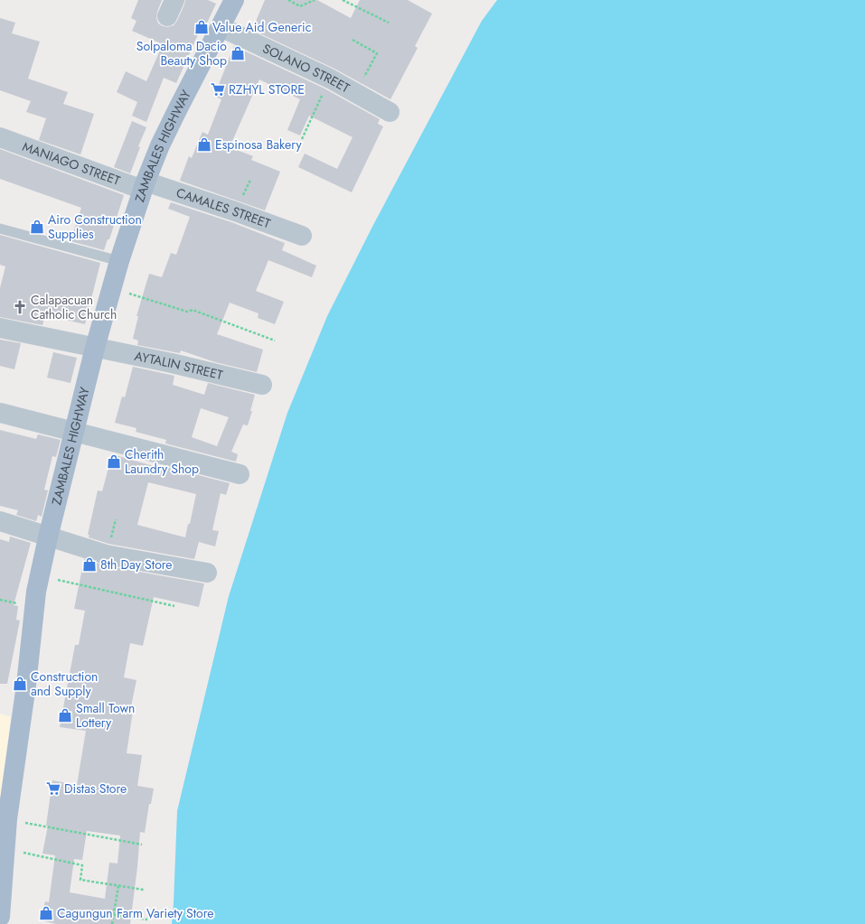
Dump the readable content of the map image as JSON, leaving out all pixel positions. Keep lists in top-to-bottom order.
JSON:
{
  "streets": {
    "main road": ["ZAMBALES HIGHWAY"],
    "street": [
      "SOLANO STREET",
      "MANIAGO STREET",
      "CAMALES STREET",
      "AYTALIN STREET"
    ]
  },
  "crossings": [
    ["SOLANO STREET", "ZAMBALES HIGHWAY"],
    ["ZAMBALES HIGHWAY", "MANIAGO STREET"],
    ["ZAMBALES HIGHWAY", "CAMALES STREET"],
    ["ZAMBALES HIGHWAY", "AYTALIN STREET"],
    ["MANIAGO STREET", "CAMALES STREET"]
  ],
  "places": {
    "shop": [
      "Value Aid Generic",
      "Solpaloma Dacio Beauty Shop",
      "Espinosa Bakery",
      "Airo Construction Supplies",
      "Cherith Laundry Shop",
      "8th Day Store",
      "Construction and Supply",
      "Small Town Lottery",
      "Cagungun Farm Variety Store"
    ],
    "supermarket": ["RZHYL STORE", "Distas Store"],
    "church": ["Calapacuan Catholic Church"]
  }
}
